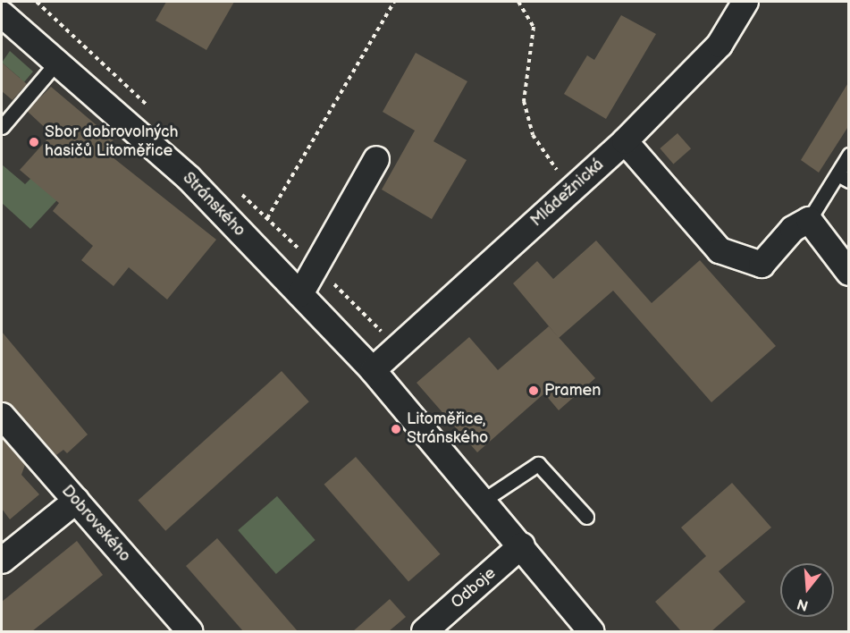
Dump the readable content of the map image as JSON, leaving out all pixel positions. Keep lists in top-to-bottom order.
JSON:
{
  "streets": {
    "street": [
      "Mládežnická",
      "Stránského",
      "Dobrovského",
      "Odboje"
    ]
  },
  "crossings": [
    ["Mládežnická", "Stránského"],
    ["Stránského", "Odboje"]
  ],
  "places": ["Sbor dobrovolných hasičů Litoměřice", "Pramen", "Litoměřice, Stránského"],
  "north": "bottom"
}
